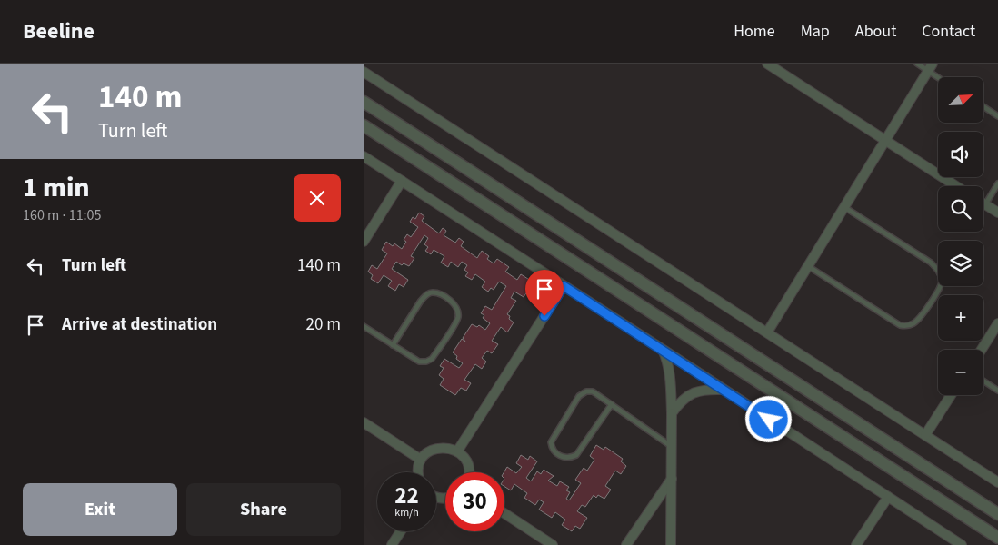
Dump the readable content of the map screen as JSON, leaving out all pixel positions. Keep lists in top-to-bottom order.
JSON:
{
  "north": "top right",
  "page": {
    "header": "Beeline",
    "nav": [
      "Home",
      "Map",
      "About",
      "Contact"
    ],
    "turn": ["140 m", "Turn left"],
    "map_buttons": ["+", "−"],
    "heading": ["1 min", "160 m · 11:05"],
    "list": [
      {
        "name": "Turn left",
        "value": "140 m"
      },
      {
        "name": "Arrive at destination",
        "value": "20 m"
      }
    ],
    "speed": "22 km/h",
    "limit": "30",
    "buttons": ["Exit", "Share"]
  }
}
